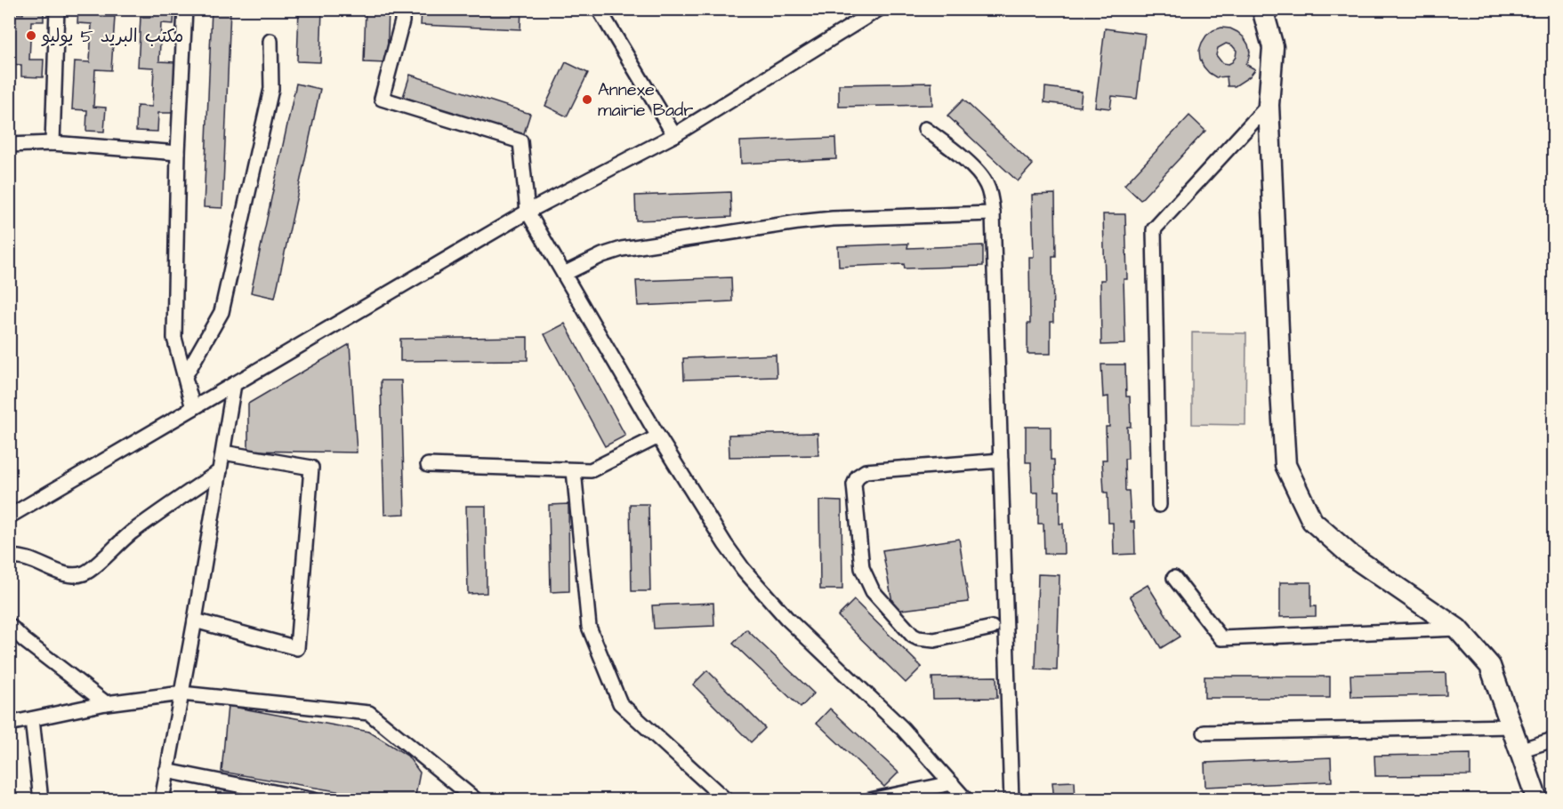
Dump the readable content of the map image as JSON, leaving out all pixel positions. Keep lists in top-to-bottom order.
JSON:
{
  "places": ["مكتب البريد 5 يوليو", "Annexe mairie Badr"]
}
